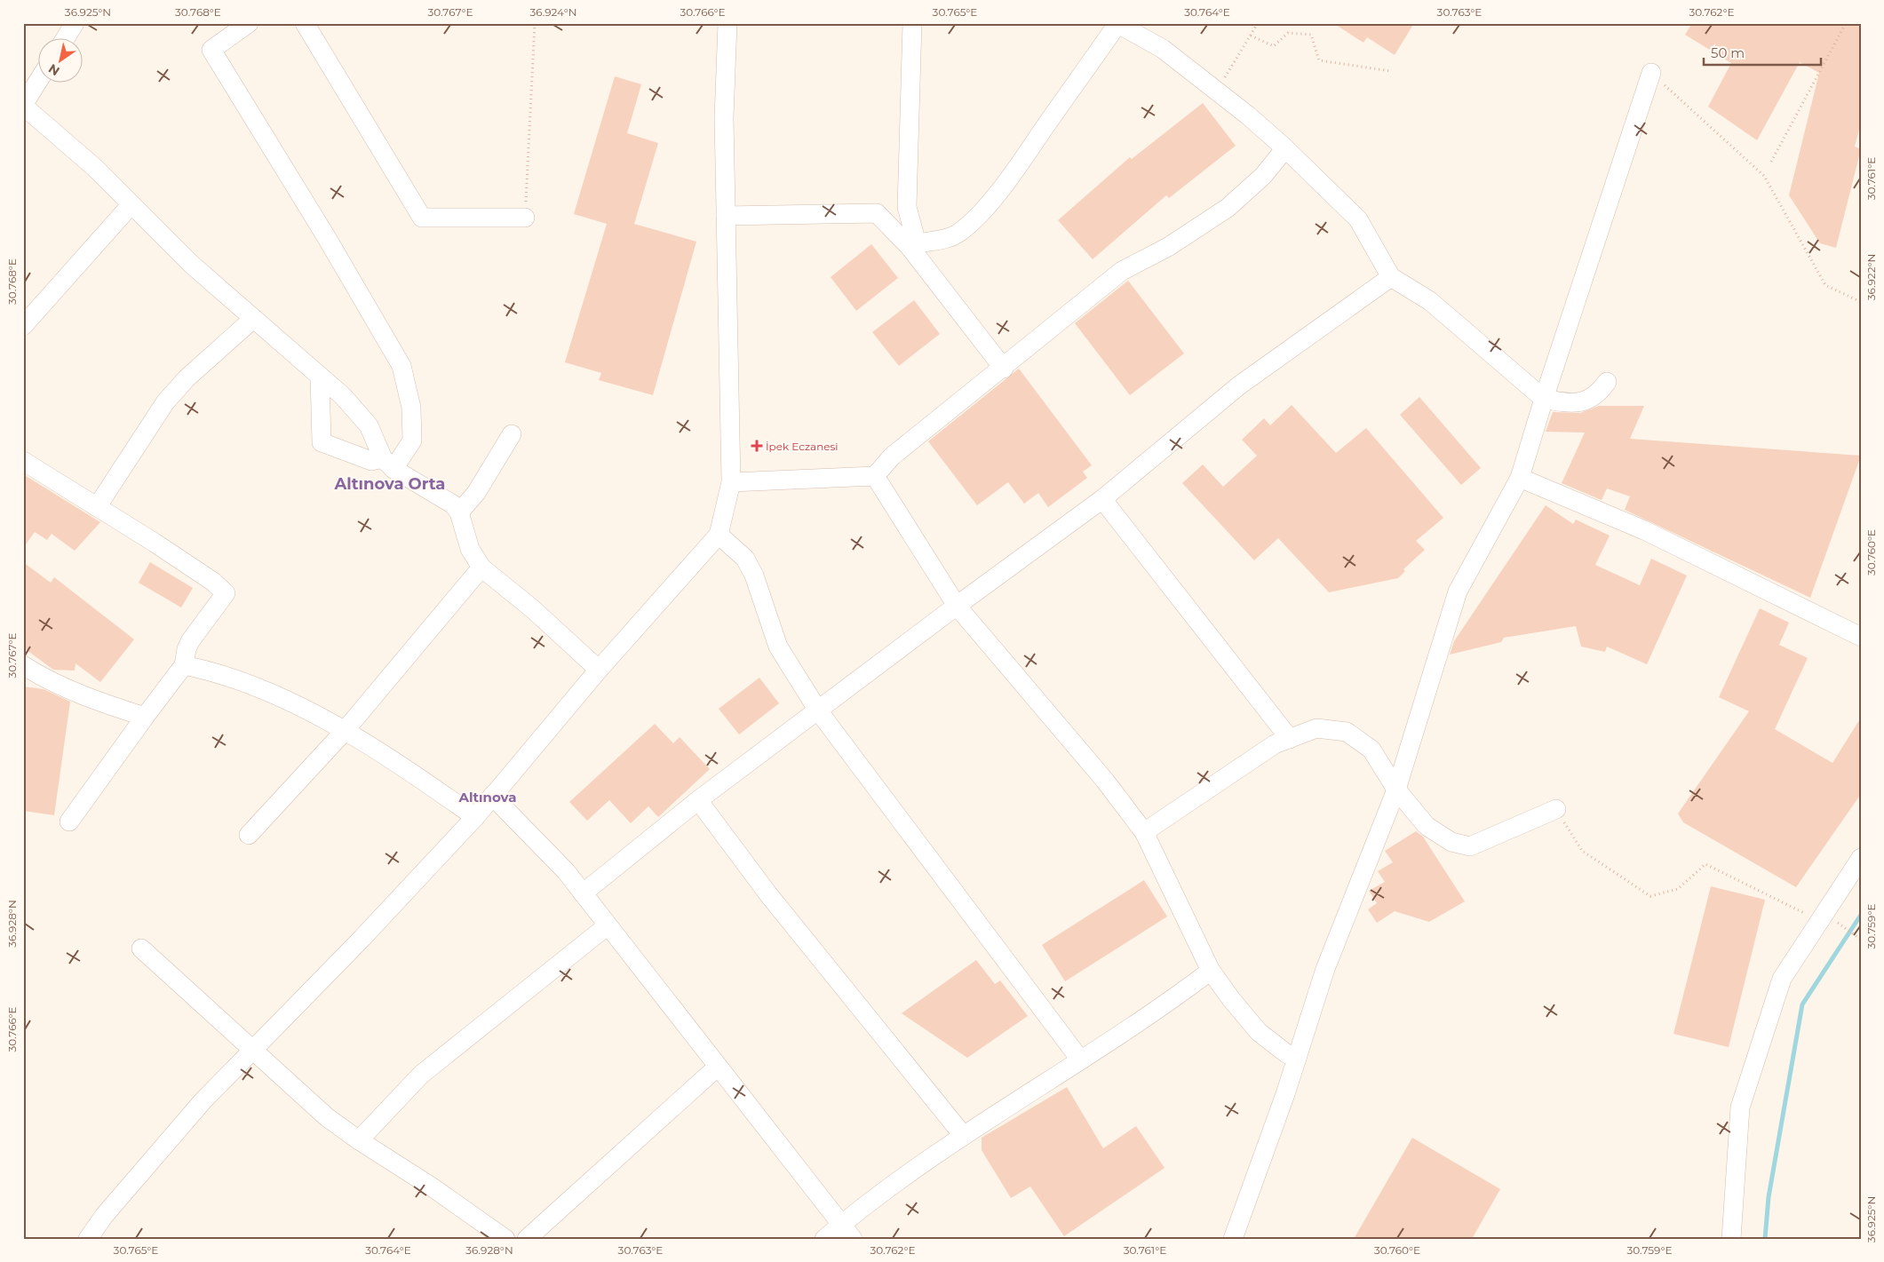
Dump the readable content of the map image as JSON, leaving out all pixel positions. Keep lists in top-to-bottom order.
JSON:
{
  "districts": ["Altınova Orta", "Altınova"],
  "places": {
    "health": ["İpek Eczanesi"]
  },
  "scale_bar": "50 m",
  "north": "bottom left",
  "coordinates": [
    "36.925°N",
    "30.768°E",
    "30.767°E",
    "36.924°N",
    "30.766°E",
    "30.765°E",
    "30.764°E",
    "30.763°E",
    "30.762°E",
    "30.761°E",
    "36.922°N",
    "30.760°E",
    "36.928°N",
    "30.759°E"
  ]
}
